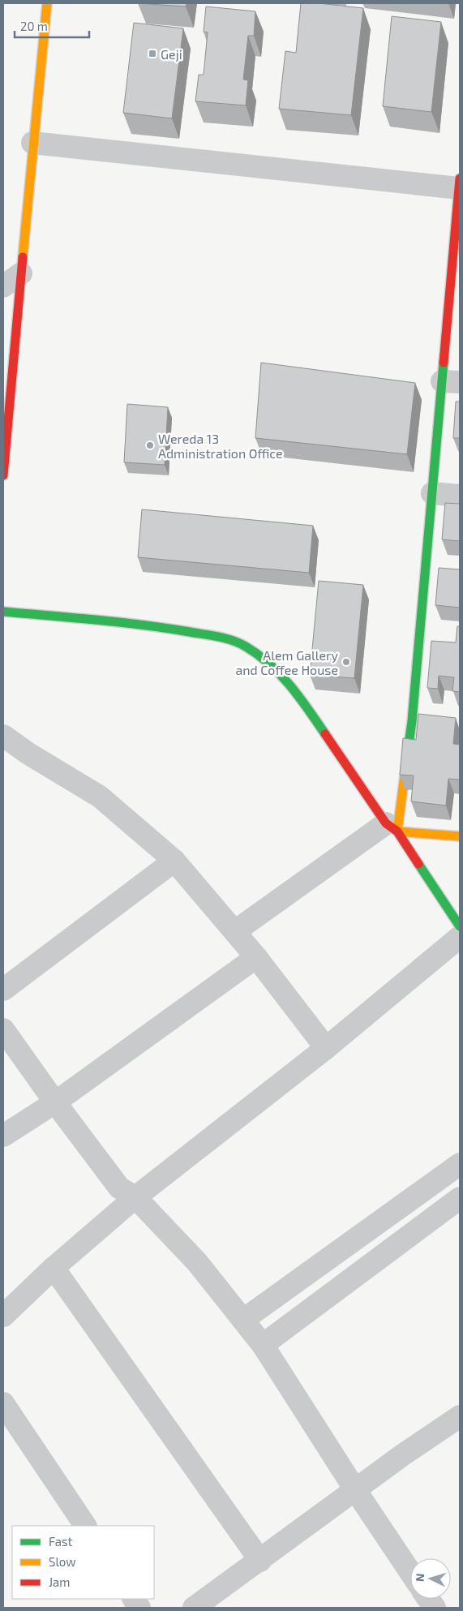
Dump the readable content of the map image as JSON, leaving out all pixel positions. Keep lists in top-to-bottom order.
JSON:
{
  "places": {
    "transit": ["Geji"],
    "other": ["Wereda 13 Administration Office", "Alem Gallery and Coffee House"]
  },
  "legend": ["Fast", "Slow", "Jam"],
  "scale_bar": "20 m",
  "north": "left"
}
